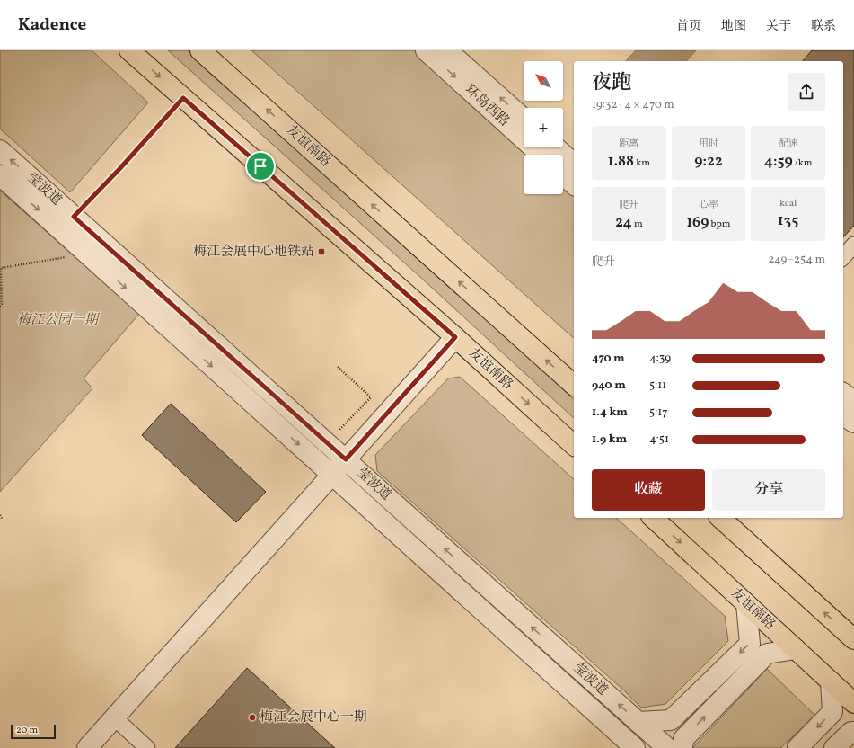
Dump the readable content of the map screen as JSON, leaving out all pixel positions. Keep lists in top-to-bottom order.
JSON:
{
  "streets": {
    "main road": ["友谊南路"],
    "street": ["环岛西路", "莹波道"]
  },
  "parks": ["梅江公园一期"],
  "places": {
    "transit": ["梅江会展中心地铁站"],
    "other": ["梅江会展中心一期"]
  },
  "scale_bar": "20 m",
  "north": "top left",
  "page": {
    "header": "Kadence",
    "nav": [
      "首页",
      "地图",
      "关于",
      "联系"
    ],
    "map_buttons": ["+", "−"],
    "heading": ["夜跑", "19:32 · 4 × 470 m"],
    "stats": [
      ["距离", "1.88 km"],
      ["用时", "9:22"],
      ["配速", "4:59 /km"],
      ["爬升", "24 m"],
      ["心率", "169 bpm"],
      ["kcal", "135"]
    ],
    "chart": ["爬升", "249–254 m"],
    "list": [
      {
        "name": "470 m",
        "note": "4:39"
      },
      {
        "name": "940 m",
        "note": "5:11"
      },
      {
        "name": "1.4 km",
        "note": "5:17"
      },
      {
        "name": "1.9 km",
        "note": "4:51"
      }
    ],
    "buttons": ["收藏", "分享"],
    "scale": "20 m"
  }
}
